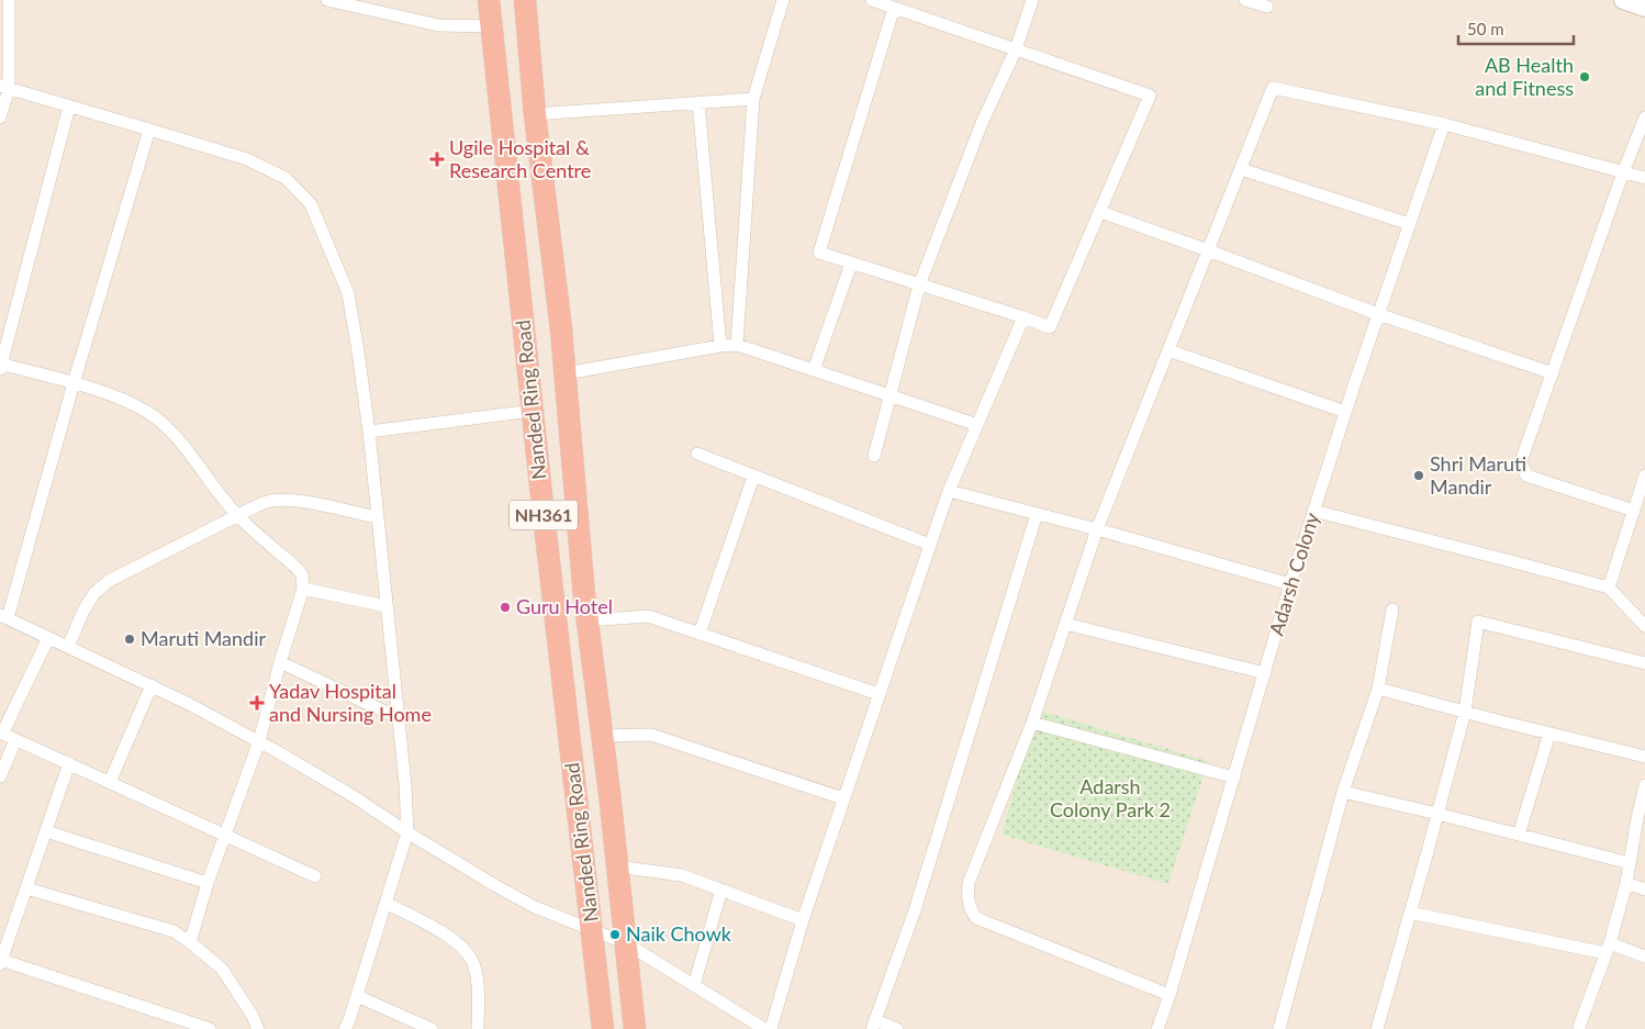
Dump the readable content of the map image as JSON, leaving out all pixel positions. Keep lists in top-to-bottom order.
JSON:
{
  "streets": {
    "highway": ["Nanded Ring Road", "NH361"],
    "street": ["Adarsh Colony"]
  },
  "parks": ["Adarsh Colony Park 2"],
  "places": {
    "other": [
      "AB Health and Fitness",
      "Shri Maruti Mandir",
      "Guru Hotel",
      "Maruti Mandir",
      "Naik Chowk"
    ],
    "health": ["Ugile Hospital & Research Centre", "Yadav Hospital and Nursing Home"]
  },
  "scale_bar": "50 m"
}
